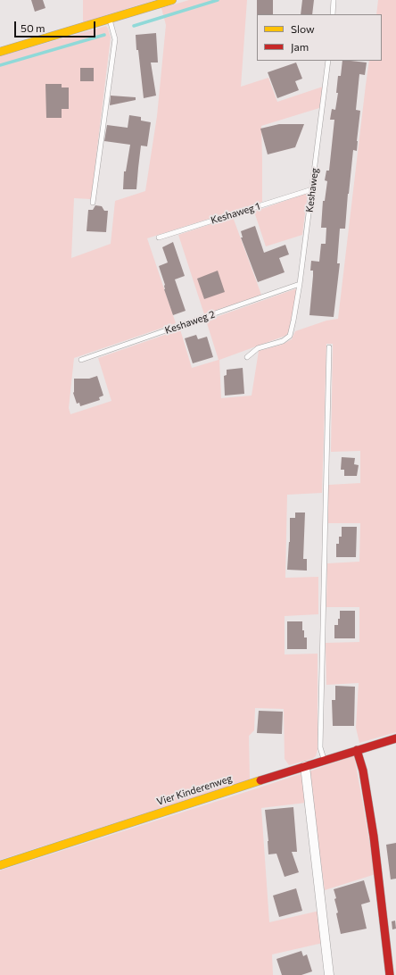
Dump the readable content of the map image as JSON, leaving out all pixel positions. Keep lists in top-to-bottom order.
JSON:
{
  "streets": {
    "street": ["Vier Kinderenweg"],
    "lane": ["Keshaweg", "Keshaweg 1", "Keshaweg 2"]
  },
  "crossings": [
    ["Keshaweg", "Keshaweg 1"],
    ["Keshaweg", "Keshaweg 2"]
  ],
  "legend": ["Slow", "Jam"],
  "scale_bar": "50 m"
}
